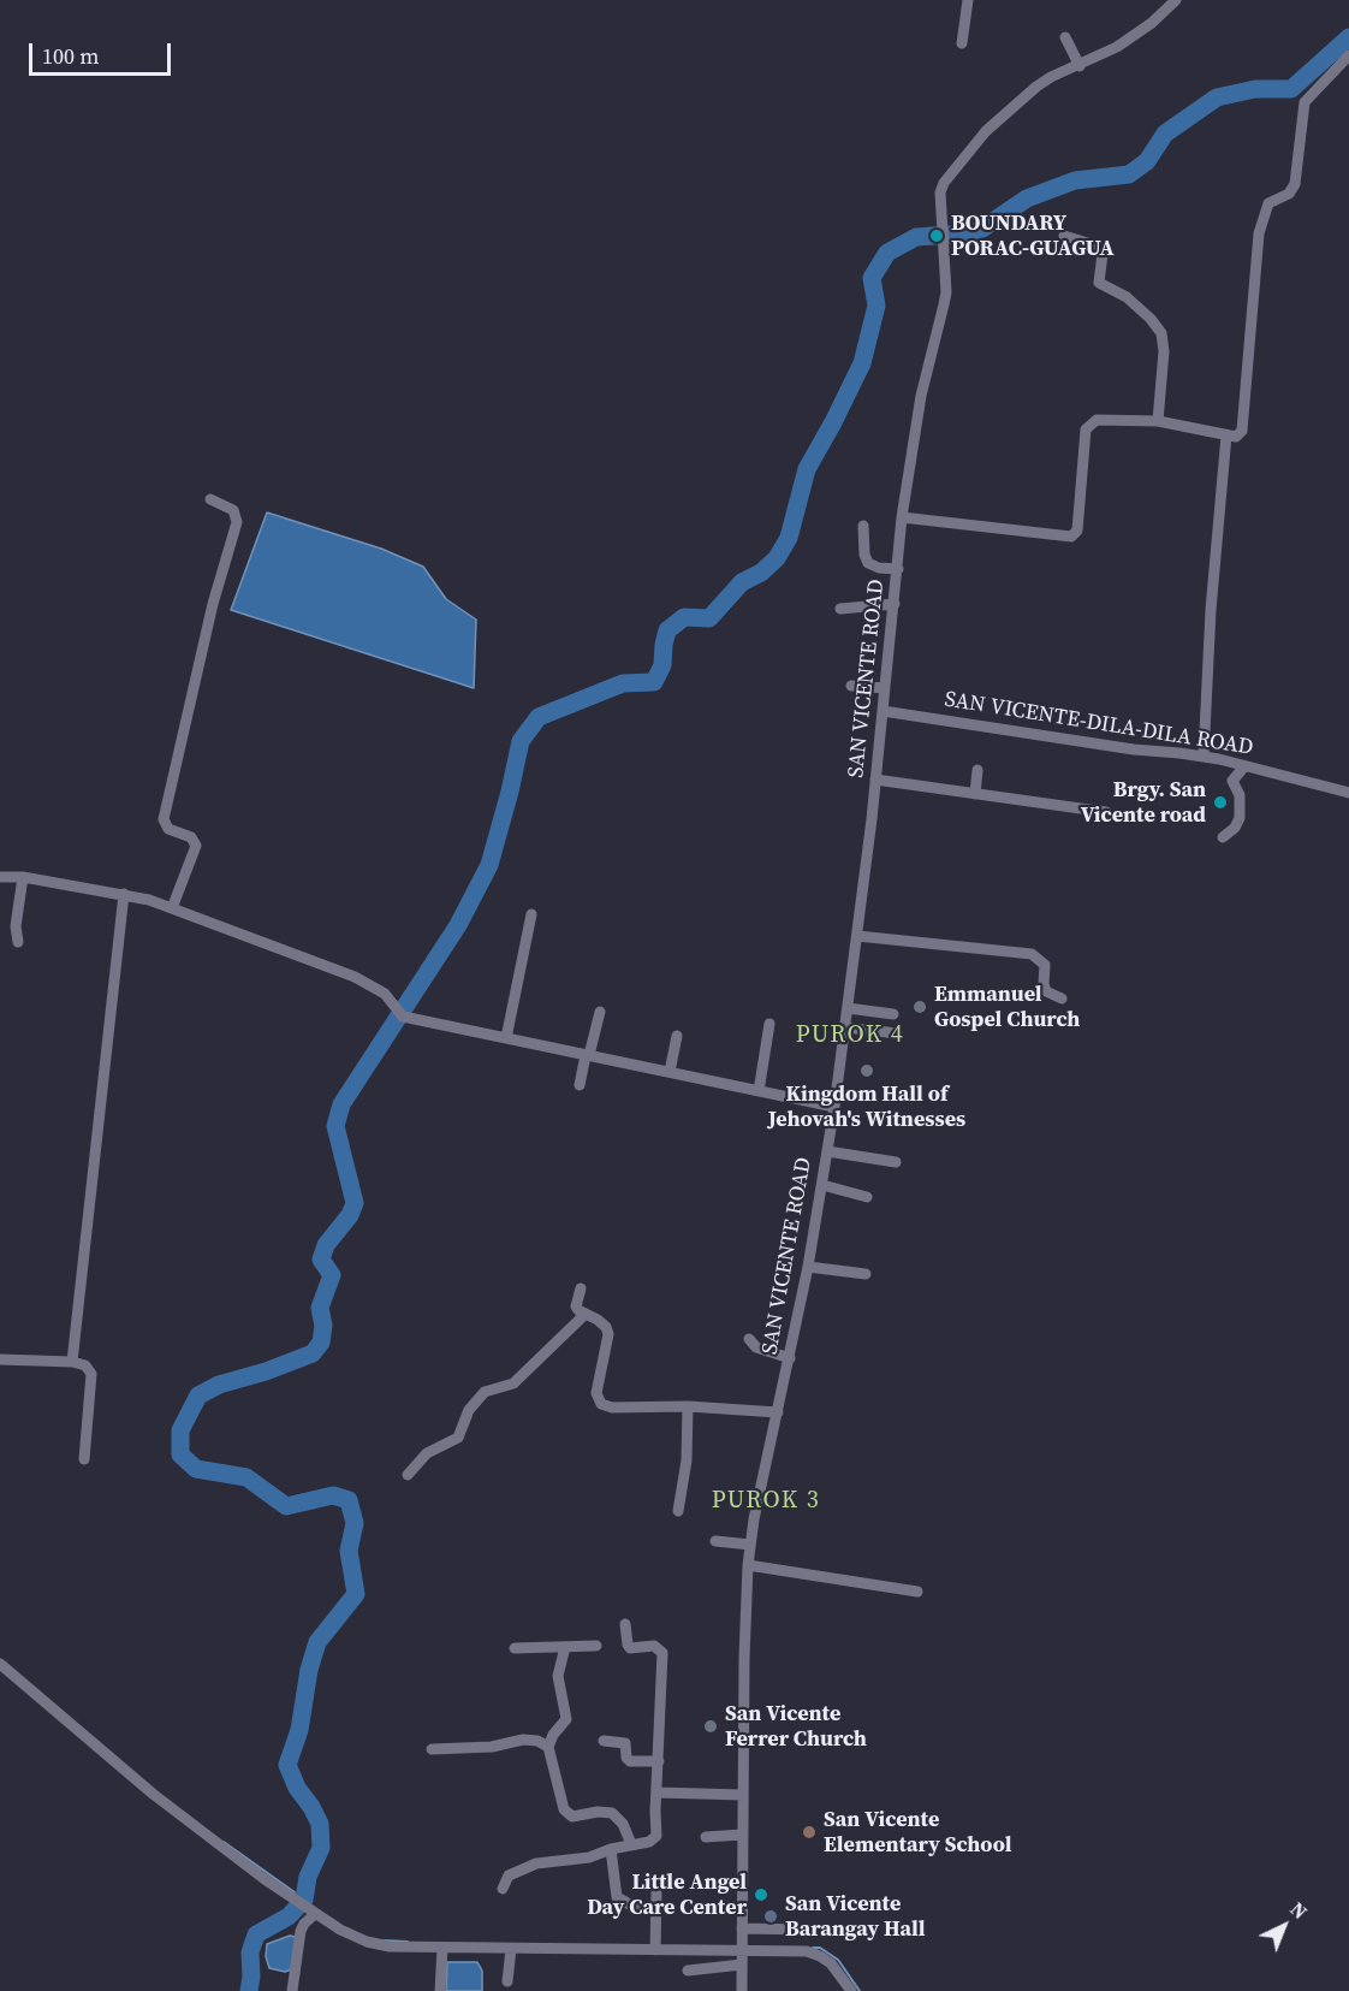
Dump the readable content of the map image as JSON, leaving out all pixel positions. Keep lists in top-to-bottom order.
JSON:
{
  "streets": {
    "street": ["SAN VICENTE ROAD", "SAN VICENTE-DILA-DILA ROAD"]
  },
  "crossings": [
    ["SAN VICENTE ROAD", "SAN VICENTE-DILA-DILA ROAD"]
  ],
  "districts": ["PUROK 4", "PUROK 3"],
  "places": [
    "BOUNDARY PORAC-GUAGUA",
    "Brgy. San Vicente road",
    "Emmanuel Gospel Church",
    "Kingdom Hall of Jehovah's Witnesses",
    "San Vicente Ferrer Church",
    "San Vicente Elementary School",
    "Little Angel Day Care Center",
    "San Vicente Barangay Hall"
  ],
  "scale_bar": "100 m",
  "north": "top right"
}
